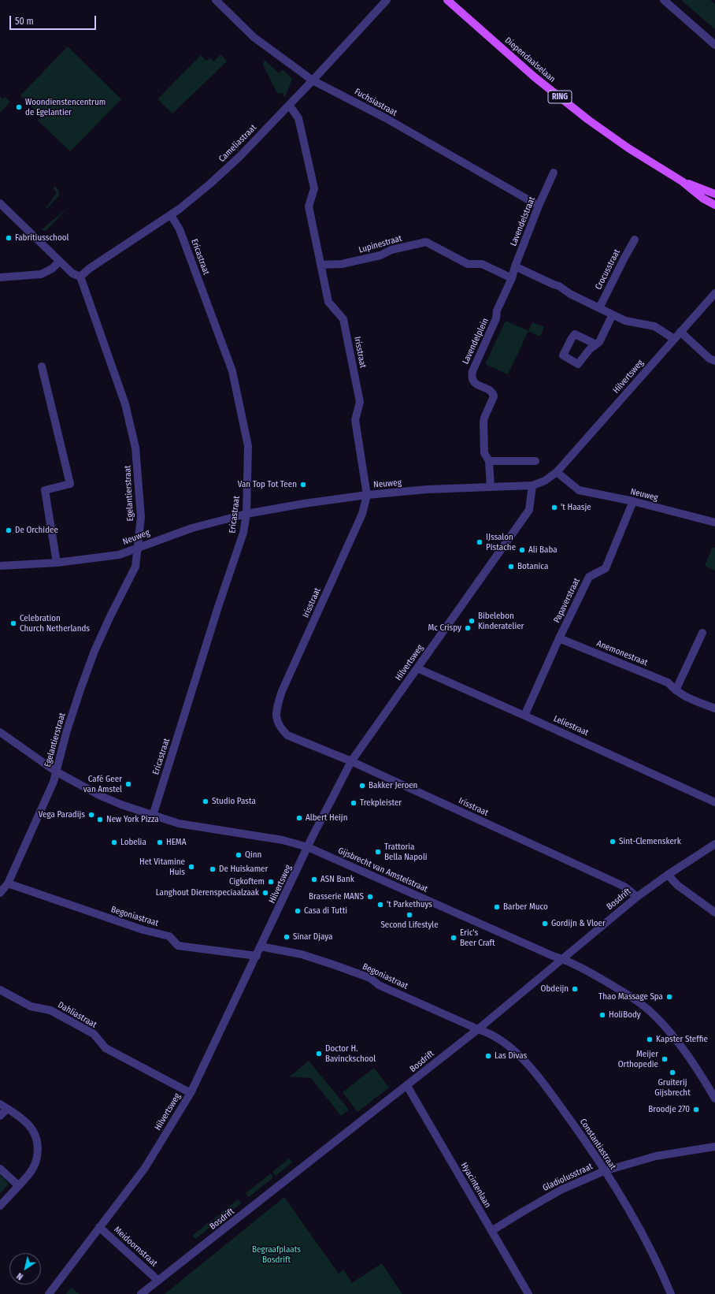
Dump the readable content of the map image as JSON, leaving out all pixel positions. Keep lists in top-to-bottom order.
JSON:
{
  "streets": {
    "main road": ["Diependaalselaan", "RING"],
    "street": [
      "Fuchsiastraat",
      "Cameliastraat",
      "Lavendelstraat",
      "Lupinestraat",
      "Ericastraat",
      "Crocusstraat",
      "Lavendelplein",
      "Irisstraat",
      "Hilvertsweg",
      "Neuweg",
      "Egelantierstraat",
      "Papaverstraat",
      "Anemonestraat",
      "Leliestraat",
      "Gijsbrecht van Amstelstraat",
      "Bosdrift",
      "Begoniastraat",
      "Dahliastraat",
      "Constantiastraat",
      "Gladiolusstraat",
      "Hyacintenlaan",
      "Meidoornstraat"
    ]
  },
  "crossings": [
    ["Fuchsiastraat", "Cameliastraat"],
    ["Fuchsiastraat", "Lavendelstraat"],
    ["Cameliastraat", "Ericastraat"],
    ["Cameliastraat", "Irisstraat"],
    ["Cameliastraat", "Egelantierstraat"],
    ["Lavendelstraat", "Lupinestraat"],
    ["Lavendelstraat", "Lavendelplein"],
    ["Lupinestraat", "Lavendelplein"],
    ["Lupinestraat", "Irisstraat"],
    ["Ericastraat", "Neuweg"],
    ["Ericastraat", "Gijsbrecht van Amstelstraat"],
    ["Irisstraat", "Hilvertsweg"],
    ["Irisstraat", "Neuweg"],
    ["Irisstraat", "Bosdrift"],
    ["Hilvertsweg", "Neuweg"],
    ["Hilvertsweg", "Leliestraat"],
    ["Hilvertsweg", "Gijsbrecht van Amstelstraat"],
    ["Hilvertsweg", "Begoniastraat"],
    ["Hilvertsweg", "Dahliastraat"],
    ["Hilvertsweg", "Meidoornstraat"],
    ["Neuweg", "Egelantierstraat"],
    ["Neuweg", "Papaverstraat"],
    ["Egelantierstraat", "Gijsbrecht van Amstelstraat"],
    ["Egelantierstraat", "Begoniastraat"],
    ["Papaverstraat", "Anemonestraat"],
    ["Papaverstraat", "Leliestraat"],
    ["Gijsbrecht van Amstelstraat", "Bosdrift"],
    ["Bosdrift", "Begoniastraat"],
    ["Bosdrift", "Constantiastraat"],
    ["Bosdrift", "Hyacintenlaan"],
    ["Bosdrift", "Meidoornstraat"],
    ["Begoniastraat", "Constantiastraat"],
    ["Constantiastraat", "Gladiolusstraat"],
    ["Gladiolusstraat", "Hyacintenlaan"]
  ],
  "parks": ["Begraafplaats Bosdrift"],
  "places": [
    "Woondienstencentrum de Egelantier",
    "Fabritiusschool",
    "Van Top Tot Teen",
    "'t Haasje",
    "De Orchidee",
    "IJssalon Pistache",
    "Ali Baba",
    "Botanica",
    "Bibelebon Kinderatelier",
    "Celebration Church Netherlands",
    "Mc Crispy",
    "Café Geer van Amstel",
    "Bakker Jeroen",
    "Studio Pasta",
    "Trekpleister",
    "Vega Paradijs",
    "Albert Heijn",
    "New York Pizza",
    "Sint-Clemenskerk",
    "Lobelia",
    "HEMA",
    "Trattoria Bella Napoli",
    "Qinn",
    "Het Vitamine Huis",
    "De Huiskamer",
    "ASN Bank",
    "Cigkoftem",
    "Langhout Dierenspeciaalzaak",
    "Brasserie MANS",
    "'t Parkethuys",
    "Barber Muco",
    "Casa di Tutti",
    "Second Lifestyle",
    "Gordijn & Vloer",
    "Sinar Djaya",
    "Eric's Beer Craft",
    "Obdeijn",
    "Thao Massage Spa",
    "HoliBody",
    "Kapster Steffie",
    "Doctor H. Bavinckschool",
    "Las Divas",
    "Meijer Orthopedie",
    "Gruiterij Gijsbrecht",
    "Broodje 270"
  ],
  "scale_bar": "50 m",
  "north": "bottom left"
}
